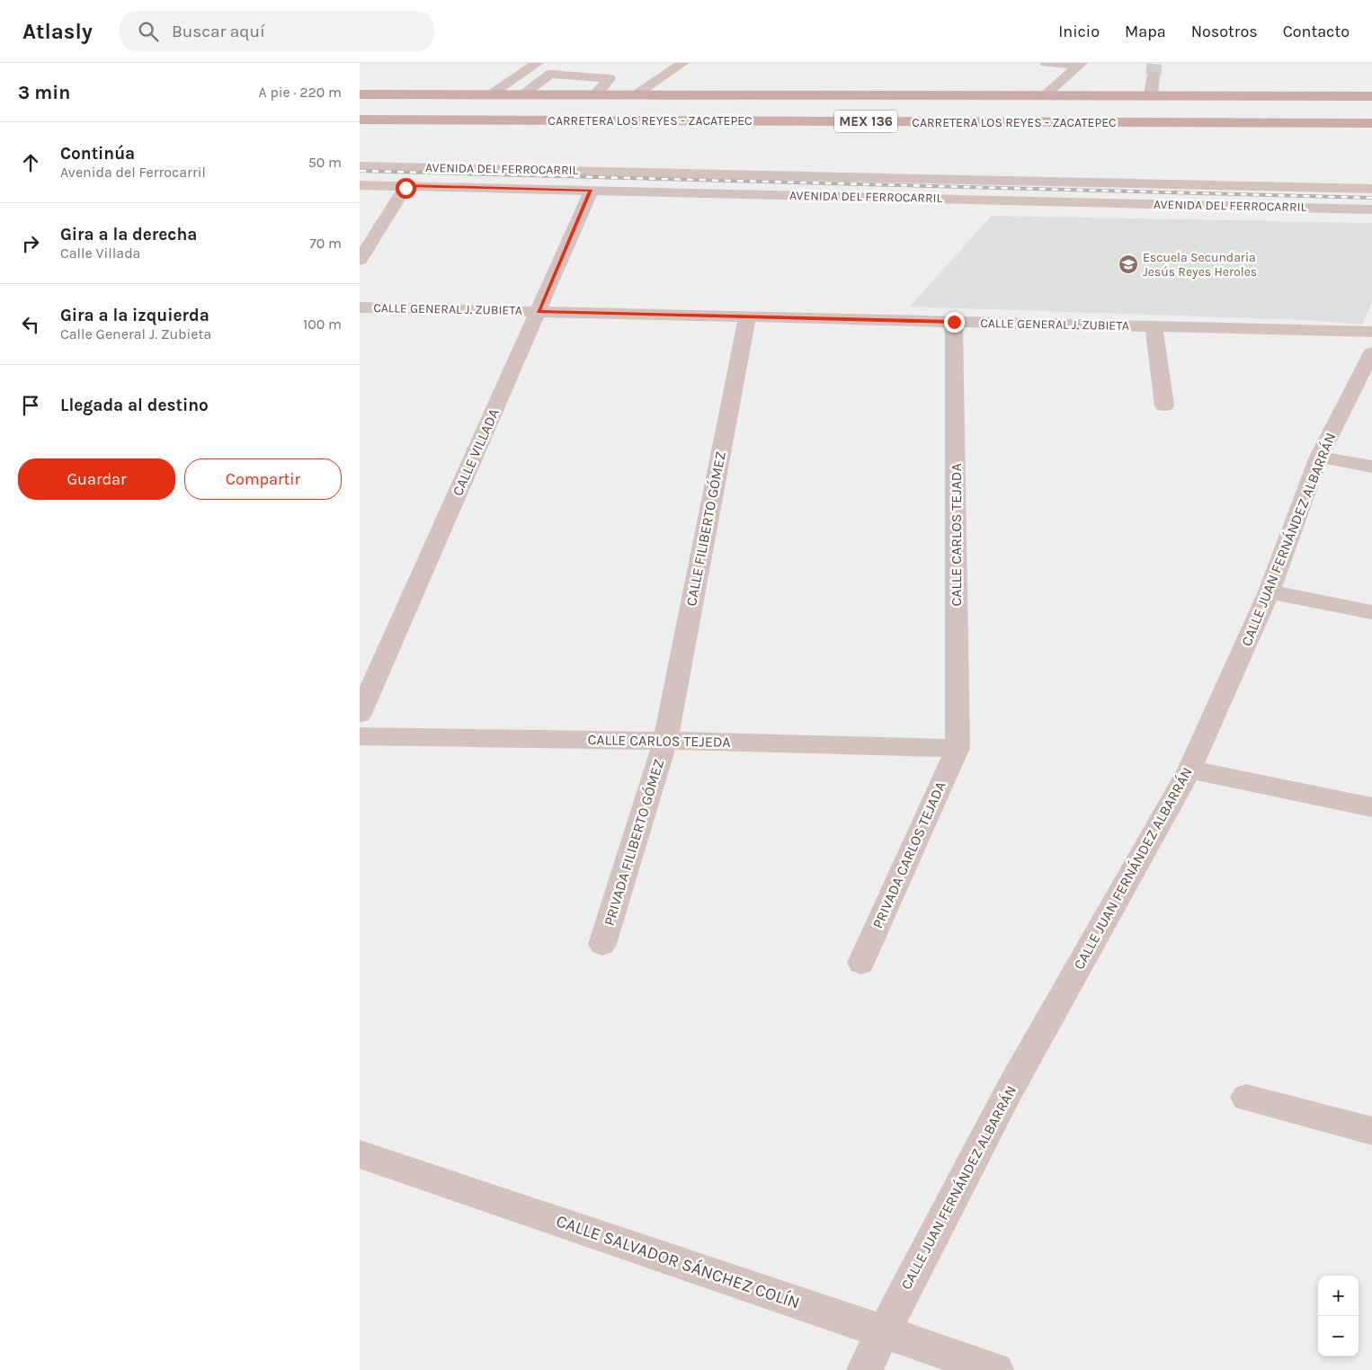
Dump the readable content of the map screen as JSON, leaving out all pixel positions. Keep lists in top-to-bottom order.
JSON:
{
  "streets": {
    "main road": ["CARRETERA LOS REYES - ZACATEPEC", "MEX 136"],
    "street": [
      "AVENIDA DEL FERROCARRIL",
      "CALLE GENERAL J. ZUBIETA",
      "CALLE VILLADA",
      "CALLE FILIBERTO GÓMEZ",
      "CALLE CARLOS TEJADA",
      "CALLE JUAN FERNÁNDEZ ALBARRÁN",
      "CALLE CARLOS TEJEDA",
      "PRIVADA FILIBERTO GÓMEZ",
      "PRIVADA CARLOS TEJADA",
      "CALLE SALVADOR SÁNCHEZ COLÍN"
    ]
  },
  "crossings": [
    ["AVENIDA DEL FERROCARRIL", "CALLE VILLADA"],
    ["CALLE GENERAL J. ZUBIETA", "CALLE VILLADA"],
    ["CALLE GENERAL J. ZUBIETA", "CALLE FILIBERTO GÓMEZ"],
    ["CALLE GENERAL J. ZUBIETA", "CALLE CARLOS TEJADA"],
    ["CALLE FILIBERTO GÓMEZ", "CALLE CARLOS TEJEDA"],
    ["CALLE FILIBERTO GÓMEZ", "PRIVADA FILIBERTO GÓMEZ"],
    ["CALLE CARLOS TEJADA", "CALLE CARLOS TEJEDA"],
    ["CALLE CARLOS TEJADA", "PRIVADA CARLOS TEJADA"],
    ["CALLE JUAN FERNÁNDEZ ALBARRÁN", "CALLE SALVADOR SÁNCHEZ COLÍN"],
    ["CALLE CARLOS TEJEDA", "PRIVADA FILIBERTO GÓMEZ"],
    ["CALLE CARLOS TEJEDA", "PRIVADA CARLOS TEJADA"]
  ],
  "places": {
    "school or university": ["Escuela Secundaria Jesús Reyes Heroles"]
  },
  "page": {
    "header": "Atlasly",
    "search": "Buscar aquí",
    "nav": [
      "Inicio",
      "Mapa",
      "Nosotros",
      "Contacto"
    ],
    "heading": ["3 min", "A pie · 220 m"],
    "list": [
      ["Continúa", "Avenida del Ferrocarril", "50 m"],
      ["Gira a la derecha", "Calle Villada", "70 m"],
      ["Gira a la izquierda", "Calle General J. Zubieta", "100 m"],
      "Llegada al destino"
    ],
    "buttons": ["Guardar", "Compartir"],
    "map_buttons": ["+", "−"]
  }
}
